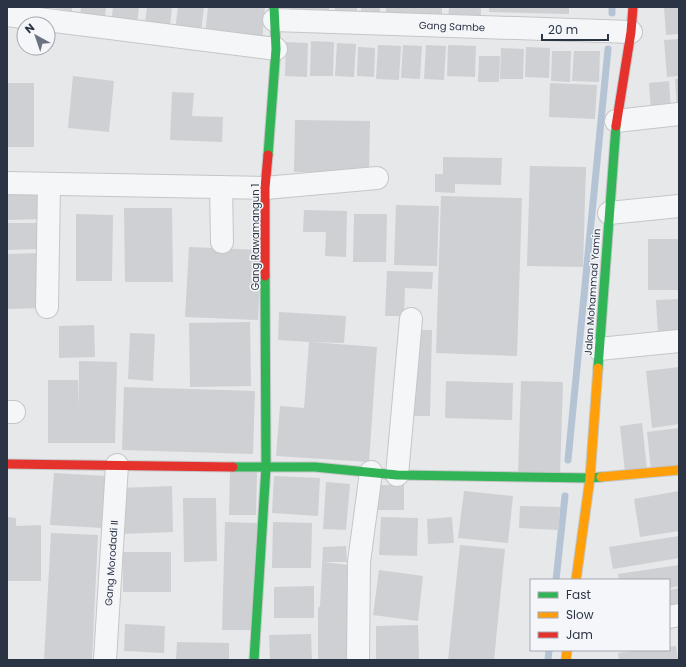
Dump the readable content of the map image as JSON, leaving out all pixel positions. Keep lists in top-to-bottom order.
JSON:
{
  "streets": {
    "street": [
      "Gang Sambe",
      "Gang Rawamangun 1",
      "Jalan Mohammad Yamin",
      "Gang Morodadi II"
    ]
  },
  "crossings": [
    ["Gang Sambe", "Gang Rawamangun 1"],
    ["Gang Sambe", "Jalan Mohammad Yamin"]
  ],
  "legend": ["Fast", "Slow", "Jam"],
  "scale_bar": "20 m",
  "north": "top left"
}
